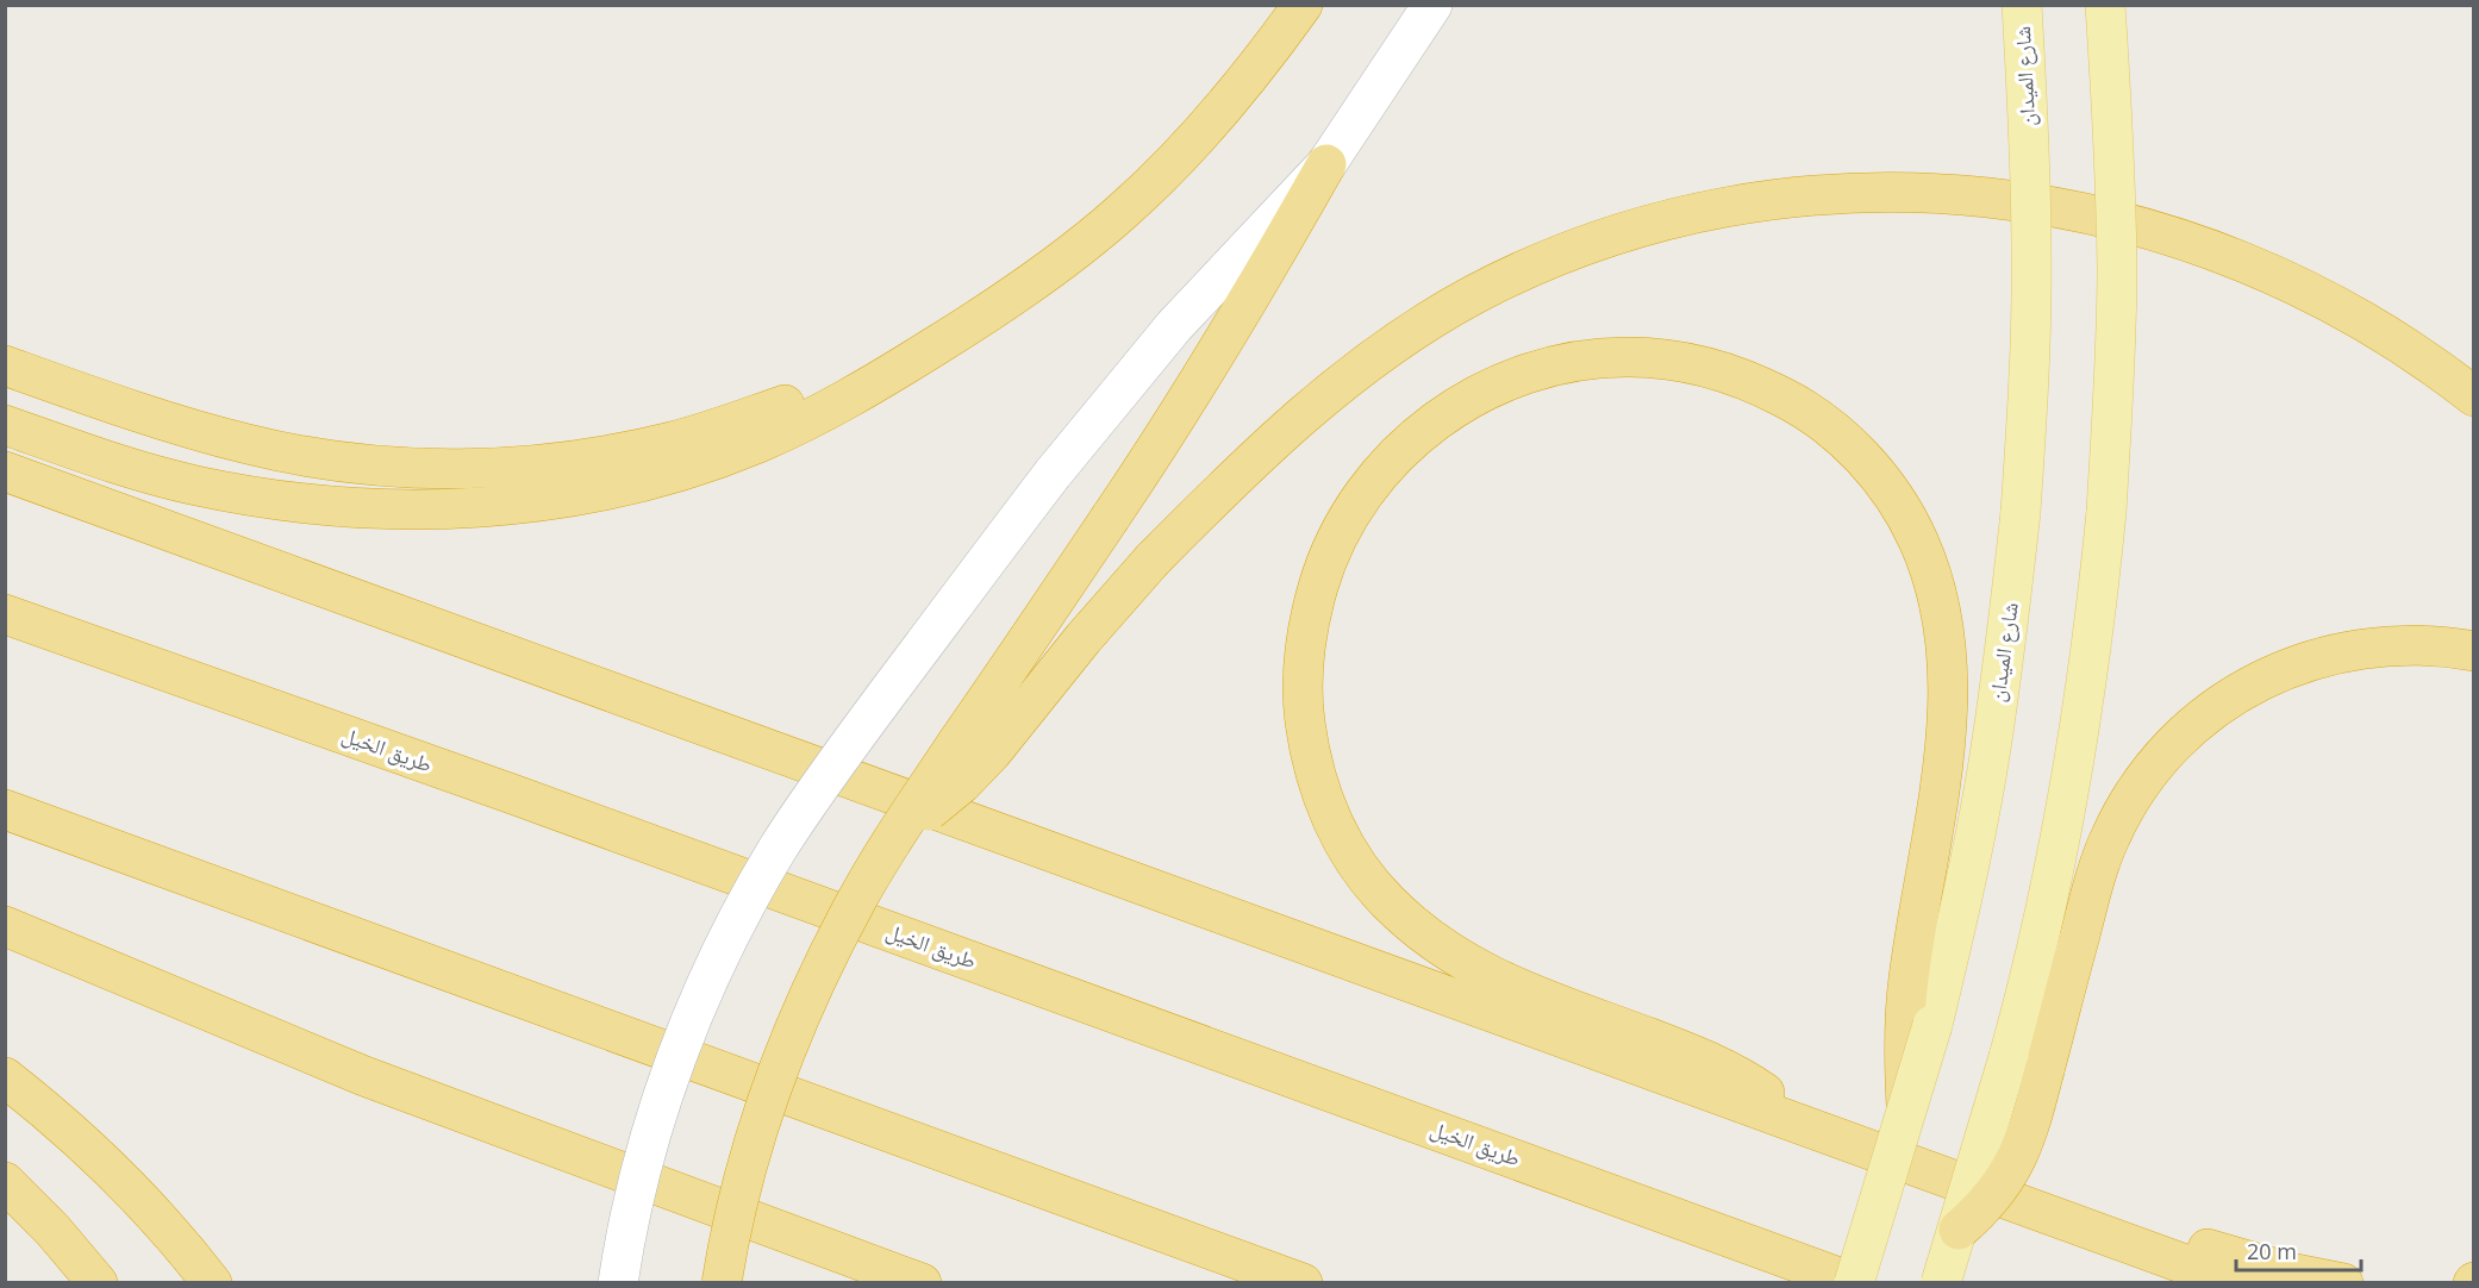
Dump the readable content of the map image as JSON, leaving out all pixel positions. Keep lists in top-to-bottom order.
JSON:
{
  "streets": {
    "highway": ["طريق الخيل"],
    "main road": ["شارع الميدان"]
  },
  "crossings": [
    ["شارع الميدان", "طريق الخيل"]
  ],
  "scale_bar": "20 m"
}
